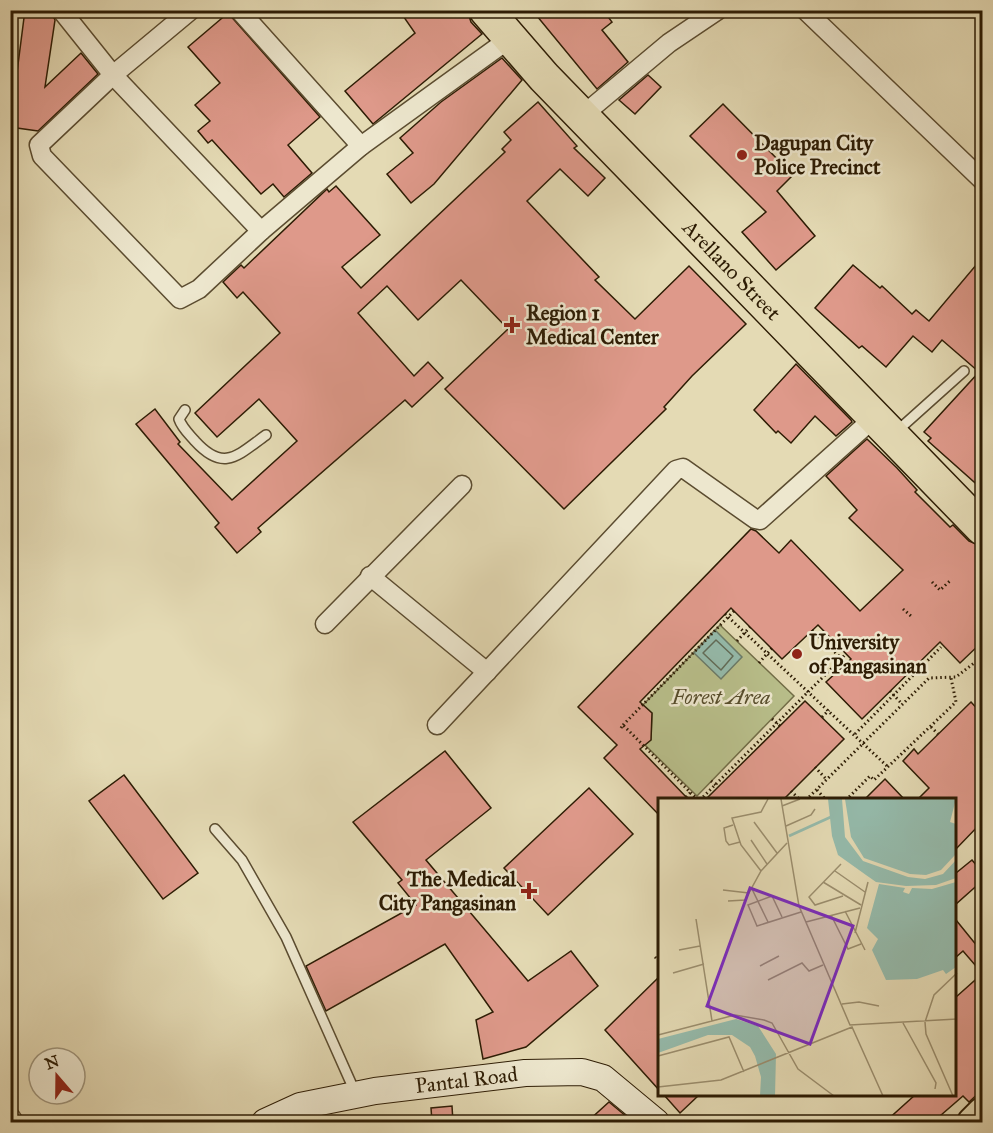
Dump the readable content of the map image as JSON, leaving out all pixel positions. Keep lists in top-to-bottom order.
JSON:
{
  "streets": {
    "highway": ["Arellano Street"],
    "street": ["Pantal Road"]
  },
  "parks": ["Forest Area"],
  "places": {
    "other": ["Dagupan City Police Precinct", "University of Pangasinan"],
    "health": ["Region 1 Medical Center", "The Medical City Pangasinan"]
  },
  "north": "top"
}
